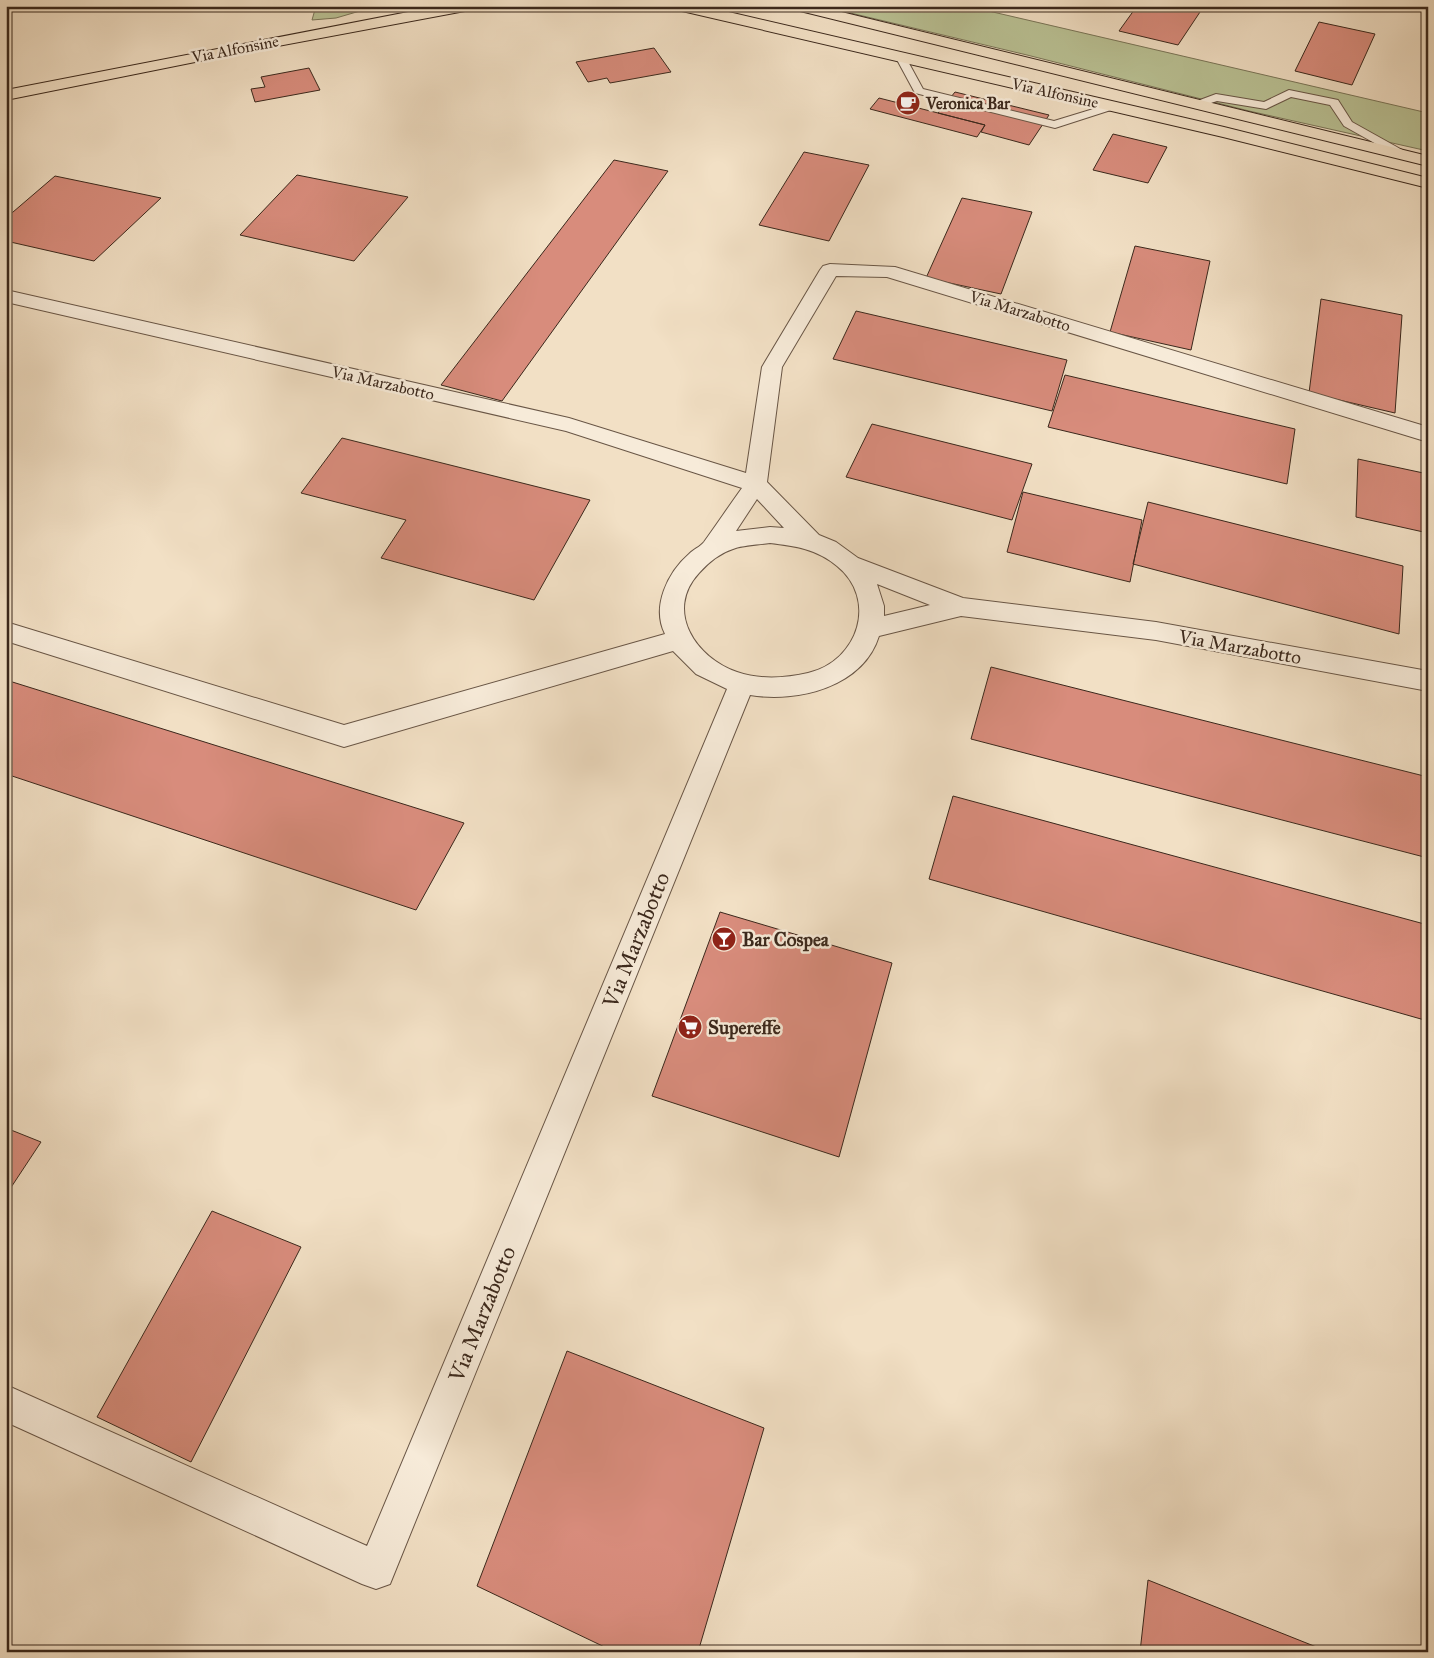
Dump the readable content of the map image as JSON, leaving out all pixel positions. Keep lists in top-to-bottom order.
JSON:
{
  "streets": {
    "main road": ["Via Alfonsine"],
    "street": ["Via Marzabotto"]
  },
  "places": {
    "cafe": ["Veronica Bar"],
    "bar": ["Bar Cospea"],
    "supermarket": ["Supereffe"]
  }
}
